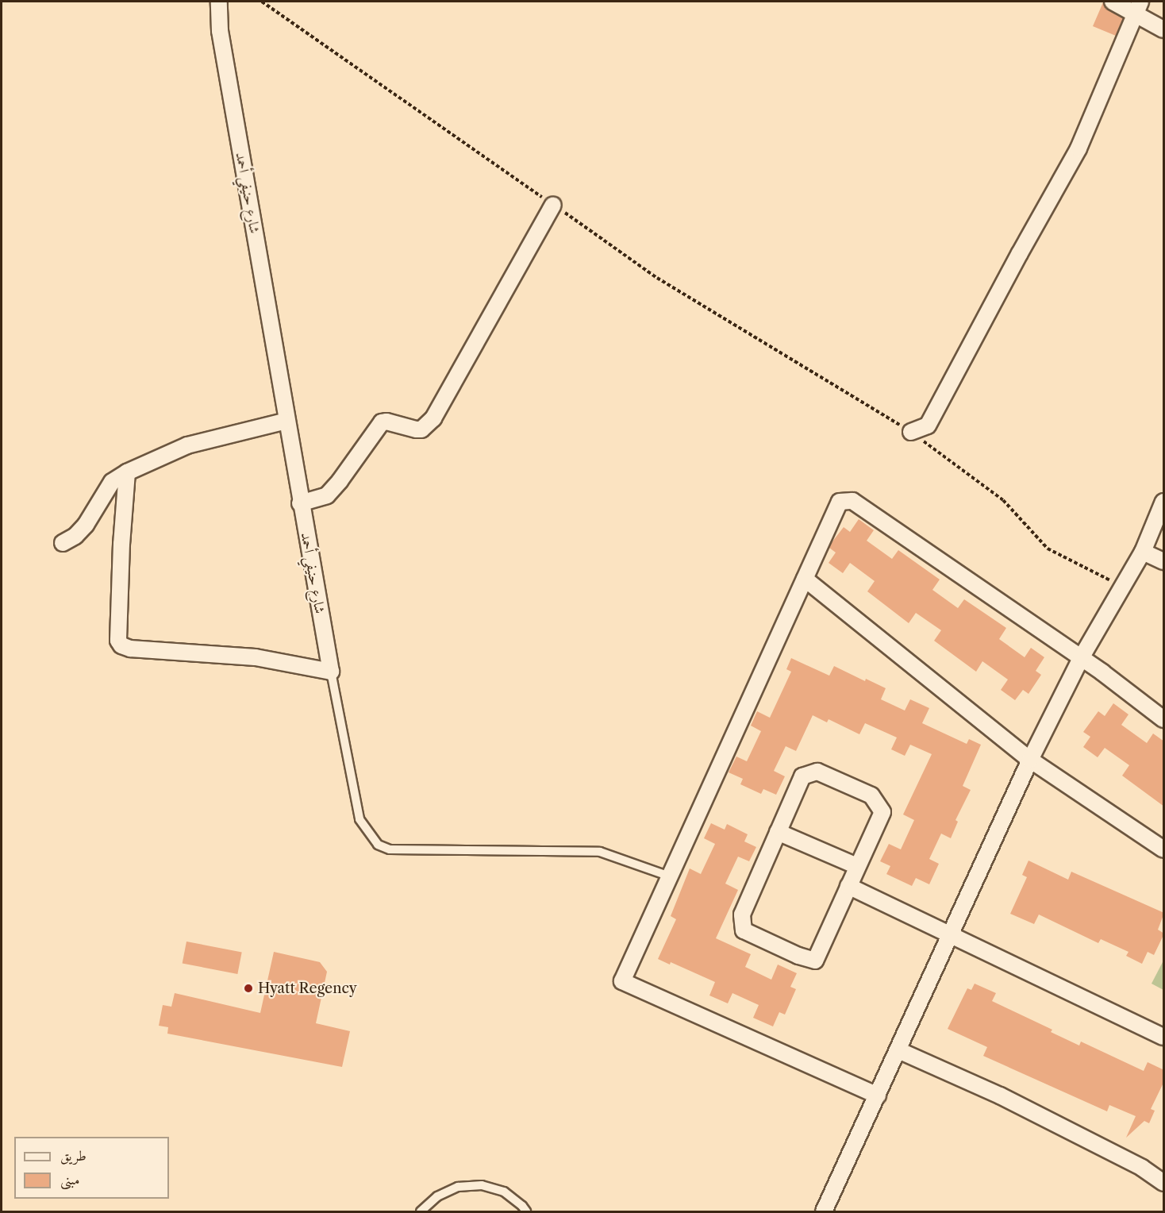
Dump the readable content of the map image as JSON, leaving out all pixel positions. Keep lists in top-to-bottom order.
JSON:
{
  "streets": {
    "street": ["شارع حنيفي أحمد"]
  },
  "places": ["Hyatt Regency"],
  "legend": ["طريق", "مبنى"]
}
